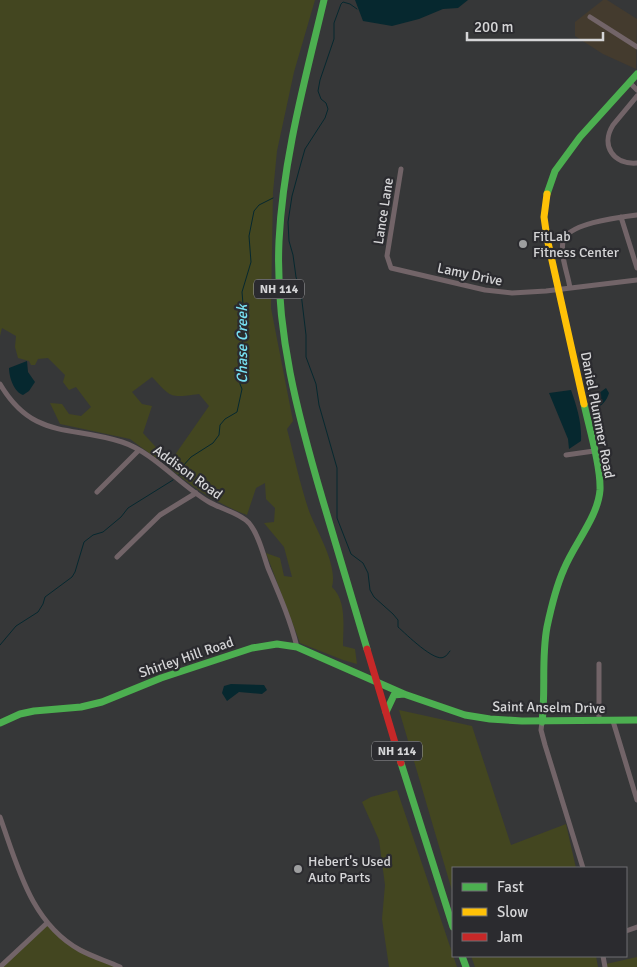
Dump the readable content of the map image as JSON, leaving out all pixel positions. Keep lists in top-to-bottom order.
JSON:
{
  "streets": {
    "street": [
      "Lance Lane",
      "Lamy Drive",
      "NH 114",
      "Daniel Plummer Road",
      "Addison Road",
      "Shirley Hill Road",
      "Saint Anselm Drive"
    ]
  },
  "crossings": [
    ["Lance Lane", "Lamy Drive"],
    ["Lamy Drive", "Daniel Plummer Road"],
    ["NH 114", "Shirley Hill Road"],
    ["NH 114", "Saint Anselm Drive"],
    ["Daniel Plummer Road", "Saint Anselm Drive"],
    ["Addison Road", "Shirley Hill Road"],
    ["Shirley Hill Road", "Saint Anselm Drive"]
  ],
  "water": ["Chase Creek"],
  "places": ["FitLab Fitness Center", "Hebert's Used Auto Parts"],
  "legend": ["Fast", "Slow", "Jam"],
  "scale_bar": "200 m"
}
